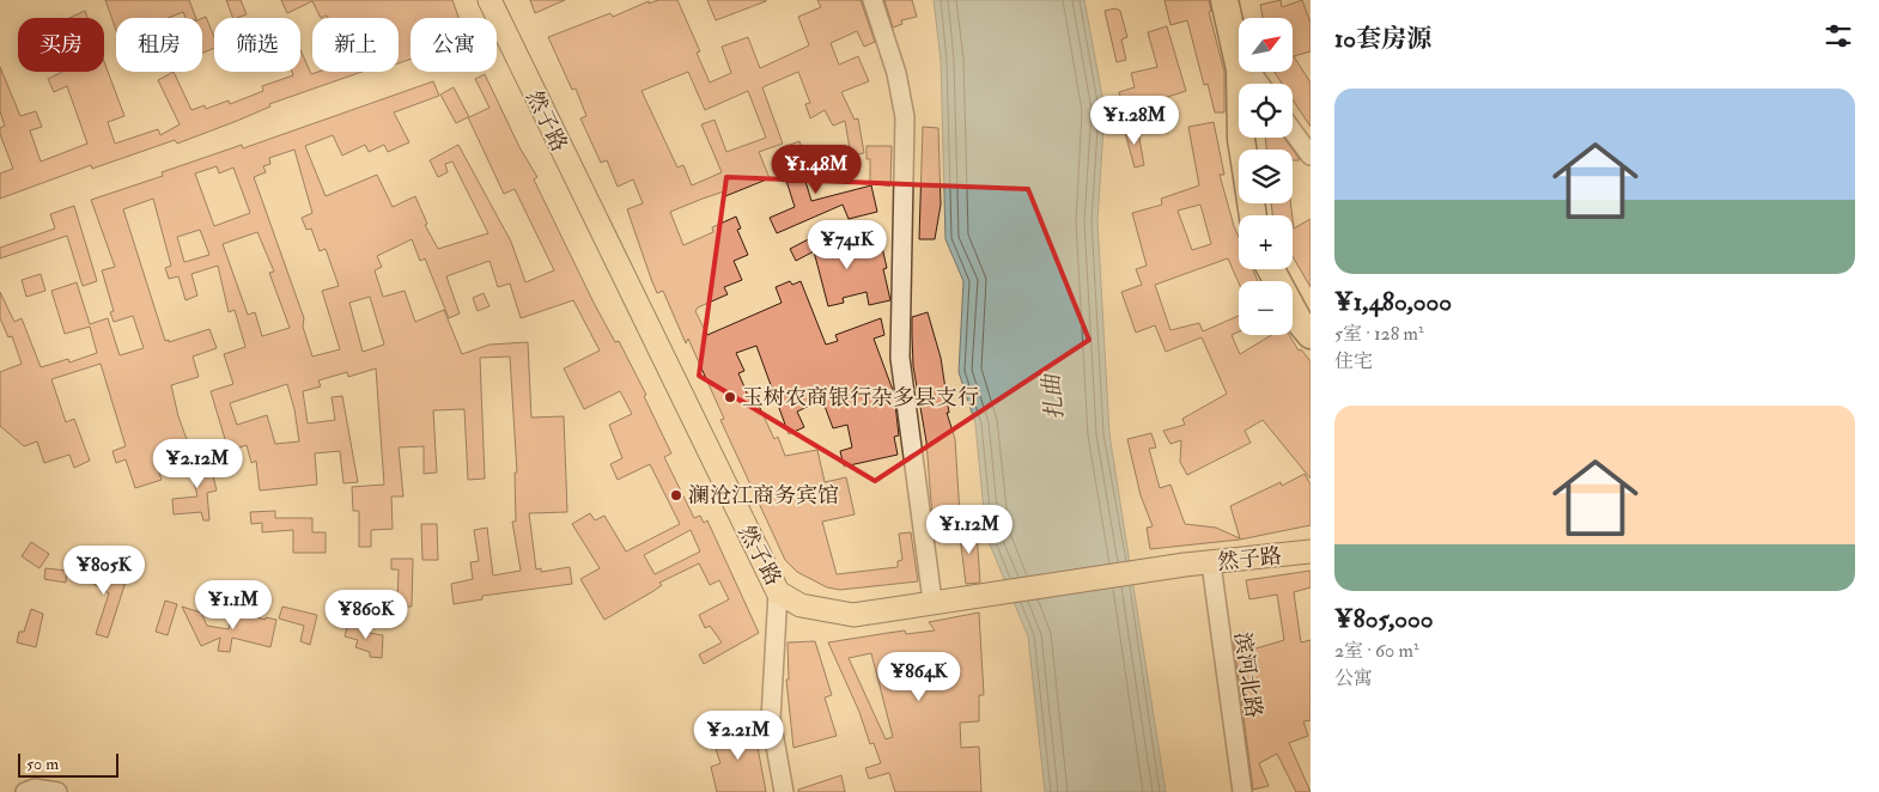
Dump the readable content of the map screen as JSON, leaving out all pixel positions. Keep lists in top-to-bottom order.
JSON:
{
  "streets": {
    "main road": ["然子路"],
    "street": ["滨河北路"]
  },
  "crossings": [
    ["然子路", "滨河北路"]
  ],
  "water": ["扎曲"],
  "places": ["玉树农商银行杂多县支行", "澜沧江商务宾馆"],
  "scale_bar": "50 m",
  "north": "top right",
  "page": {
    "heading": "10套房源",
    "map_buttons": ["+", "−"],
    "chip": [
      "买房",
      "租房",
      "筛选",
      "新上",
      "公寓"
    ],
    "list": [
      {
        "name": "¥1,480,000",
        "note": "5室 · 128 m² · 住宅"
      },
      {
        "name": "¥805,000",
        "note": "2室 · 60 m² · 公寓"
      }
    ],
    "price": [
      "¥1.28M",
      "¥1.48M",
      "¥741K",
      "¥2.12M",
      "¥1.12M",
      "¥805K",
      "¥1.1M",
      "¥860K",
      "¥864K",
      "¥2.21M"
    ],
    "scale": "50 m"
  }
}
